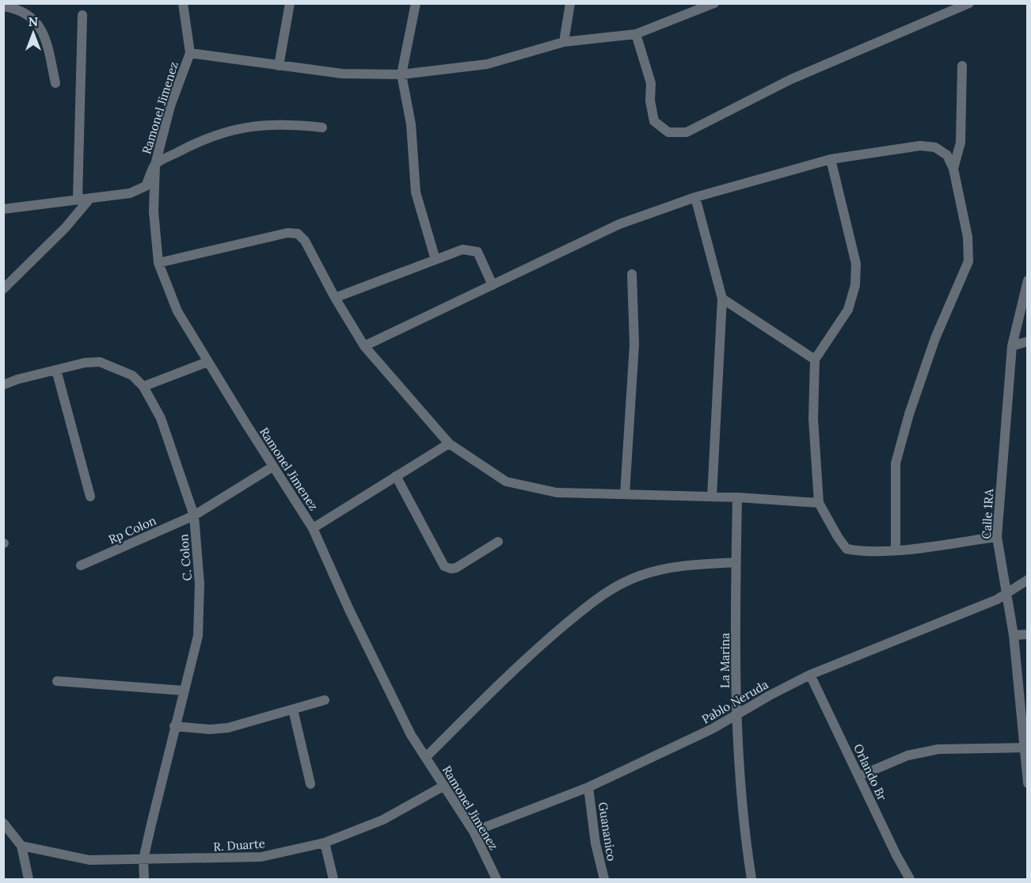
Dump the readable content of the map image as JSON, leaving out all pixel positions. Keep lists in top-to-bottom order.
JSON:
{
  "streets": {
    "street": [
      "Ramonel Jimenez",
      "Calle 1RA",
      "Rp Colon",
      "C. Colon",
      "La Marina",
      "Pablo Neruda",
      "Orlando Br",
      "Guananico",
      "R. Duarte"
    ]
  },
  "crossings": [
    ["Ramonel Jimenez", "Rp Colon"],
    ["Ramonel Jimenez", "Pablo Neruda"],
    ["Ramonel Jimenez", "R. Duarte"],
    ["Calle 1RA", "Pablo Neruda"],
    ["Rp Colon", "C. Colon"],
    ["C. Colon", "R. Duarte"],
    ["La Marina", "Pablo Neruda"],
    ["Pablo Neruda", "Orlando Br"],
    ["Pablo Neruda", "Guananico"]
  ],
  "north": "top"
}
